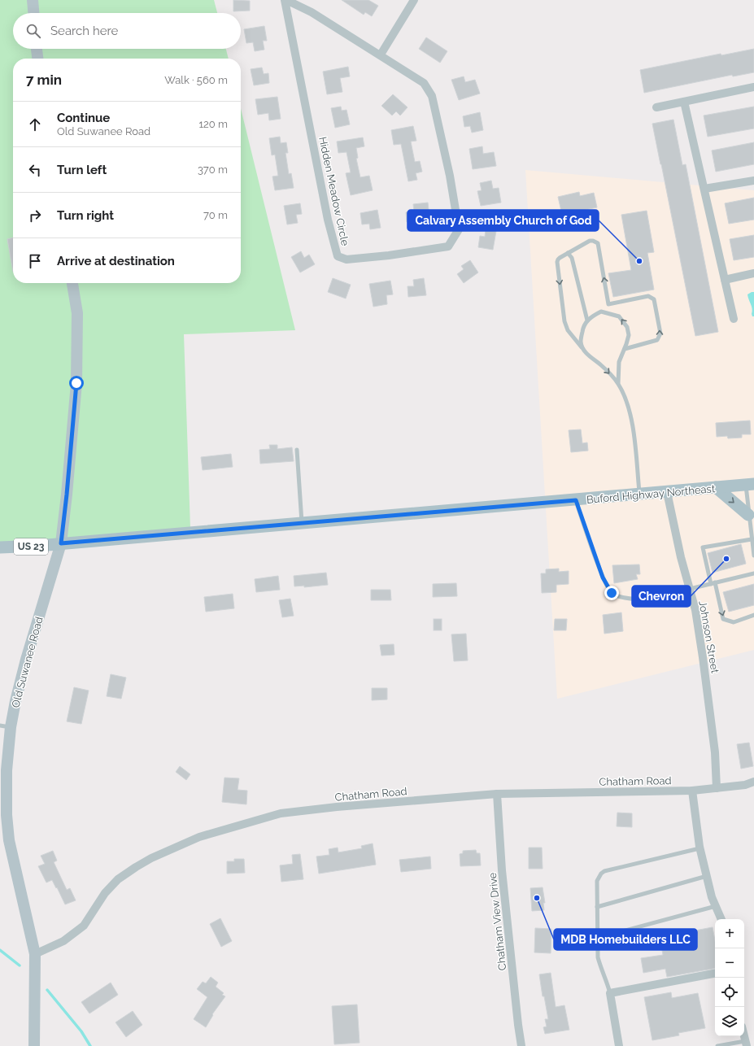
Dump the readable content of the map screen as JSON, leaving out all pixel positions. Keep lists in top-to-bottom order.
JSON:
{
  "streets": {
    "main road": ["Buford Highway Northeast", "US 23"],
    "street": [
      "Hidden Meadow Circle",
      "Johnson Street",
      "Old Suwanee Road",
      "Chatham Road",
      "Chatham View Drive"
    ]
  },
  "crossings": [
    ["Buford Highway Northeast", "US 23"],
    ["Buford Highway Northeast", "Johnson Street"],
    ["Buford Highway Northeast", "Old Suwanee Road"],
    ["US 23", "Old Suwanee Road"],
    ["Johnson Street", "Chatham Road"],
    ["Old Suwanee Road", "Chatham Road"],
    ["Chatham Road", "Chatham View Drive"]
  ],
  "places": ["Calvary Assembly Church of God", "Chevron", "MDB Homebuilders LLC"],
  "page": {
    "search": "Search here",
    "heading": ["7 min", "Walk · 560 m"],
    "list": [
      ["Continue", "Old Suwanee Road", "120 m"],
      ["Turn left", "370 m"],
      ["Turn right", "70 m"],
      "Arrive at destination"
    ],
    "map_buttons": ["+", "−"]
  }
}
